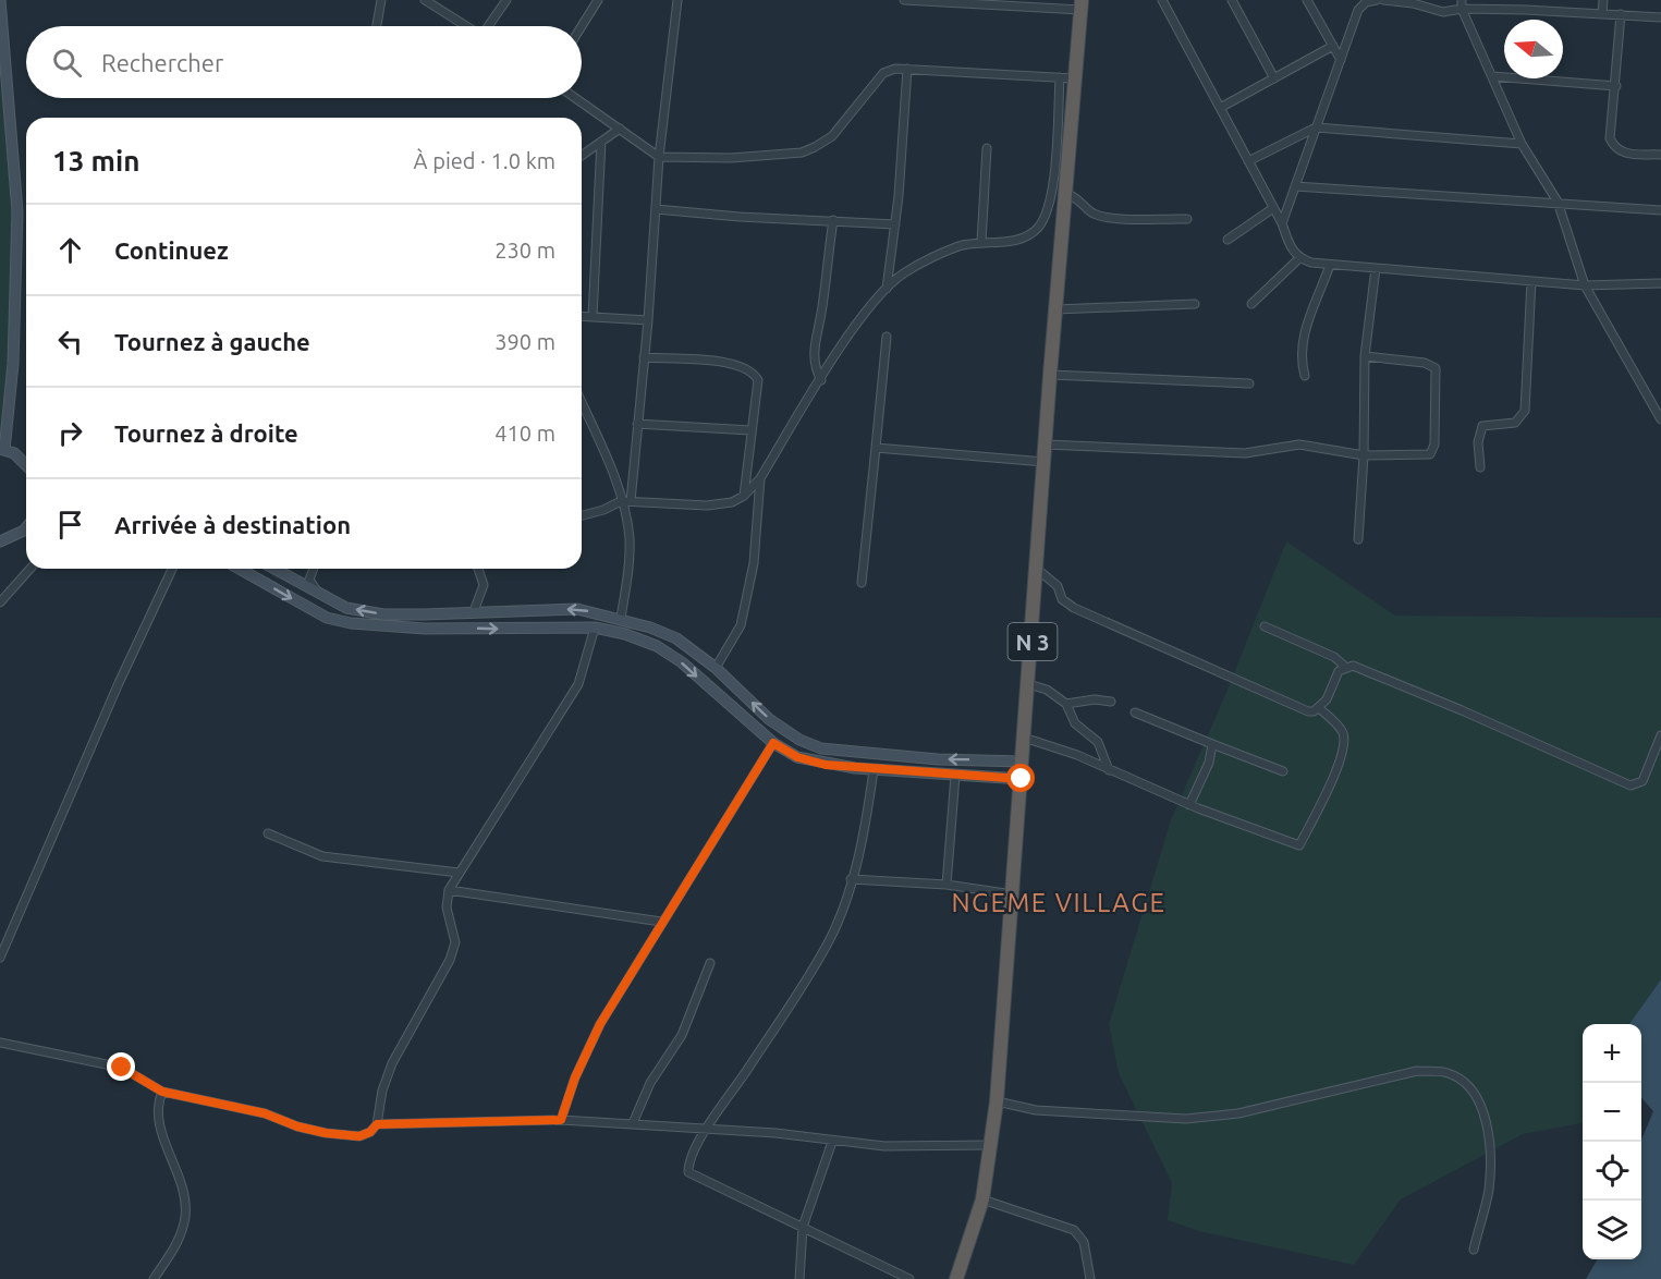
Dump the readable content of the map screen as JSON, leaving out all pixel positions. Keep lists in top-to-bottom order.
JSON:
{
  "streets": {
    "highway": ["N 3"]
  },
  "districts": ["NGEME VILLAGE"],
  "north": "left",
  "page": {
    "search": "Rechercher",
    "heading": ["13 min", "À pied · 1.0 km"],
    "list": [
      ["Continuez", "230 m"],
      ["Tournez à gauche", "390 m"],
      ["Tournez à droite", "410 m"],
      "Arrivée à destination"
    ],
    "map_buttons": ["+", "−"]
  }
}
